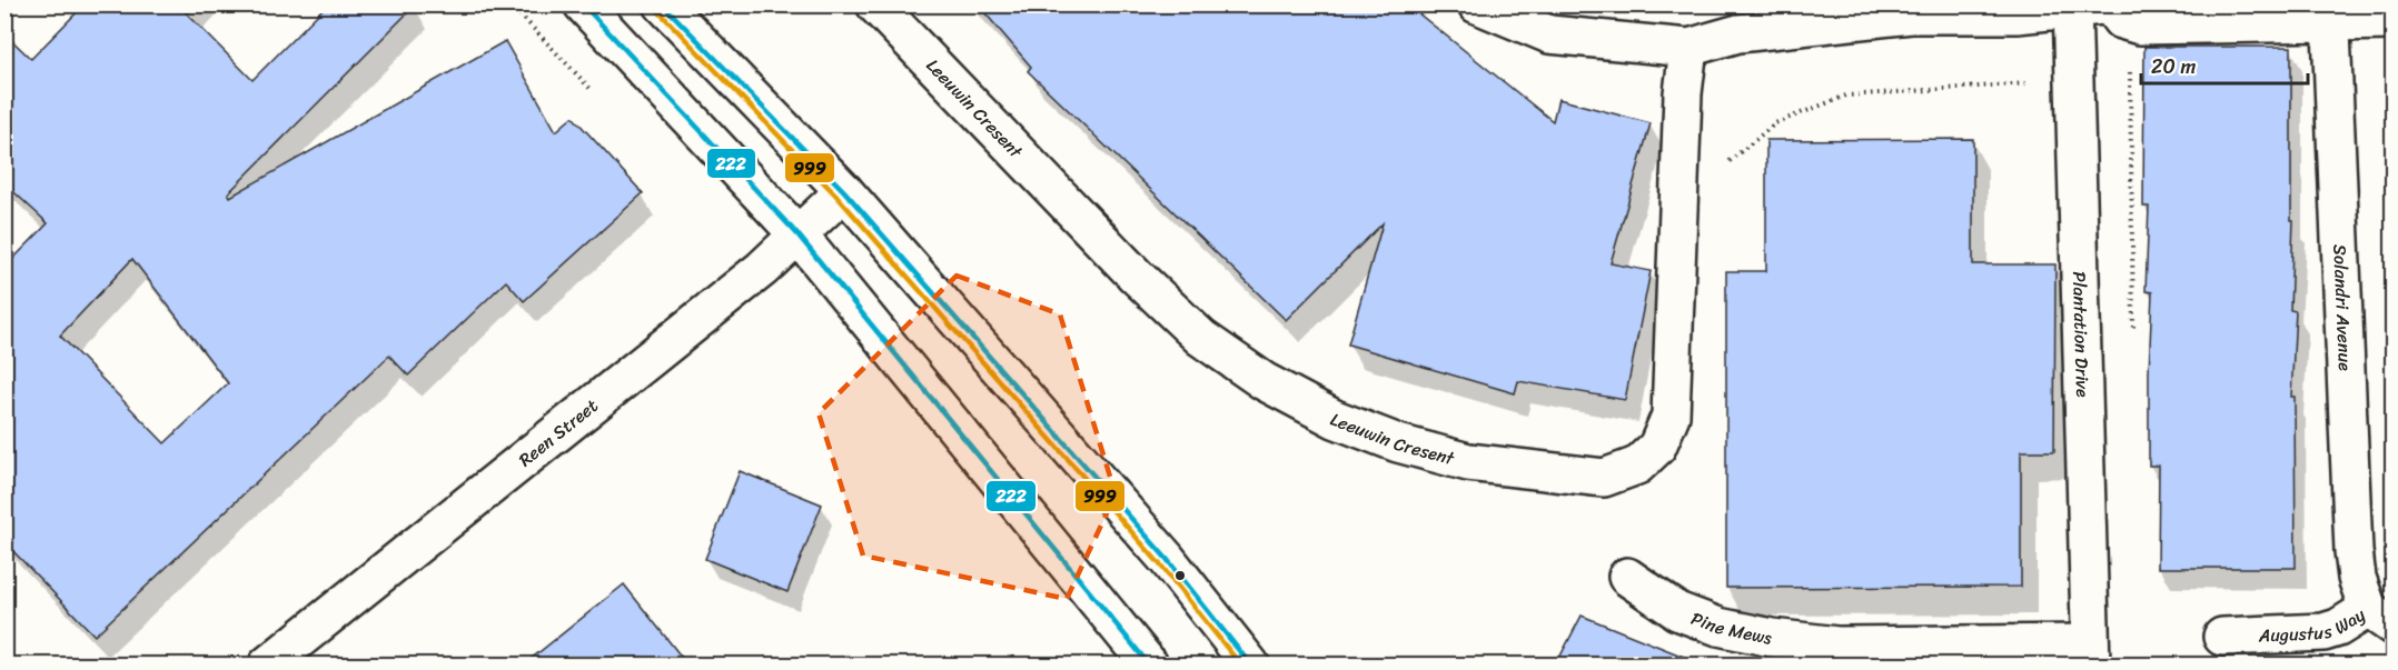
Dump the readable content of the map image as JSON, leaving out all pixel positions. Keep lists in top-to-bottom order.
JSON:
{
  "streets": {
    "street": [
      "Leeuwin Cresent",
      "Solandri Avenue",
      "Plantation Drive",
      "Reen Street",
      "Augustus Way",
      "Pine Mews"
    ]
  },
  "crossings": [
    ["Solandri Avenue", "Augustus Way"],
    ["Plantation Drive", "Pine Mews"]
  ],
  "lines": ["transit line 222", "transit line 999"],
  "scale_bar": "20 m"
}
